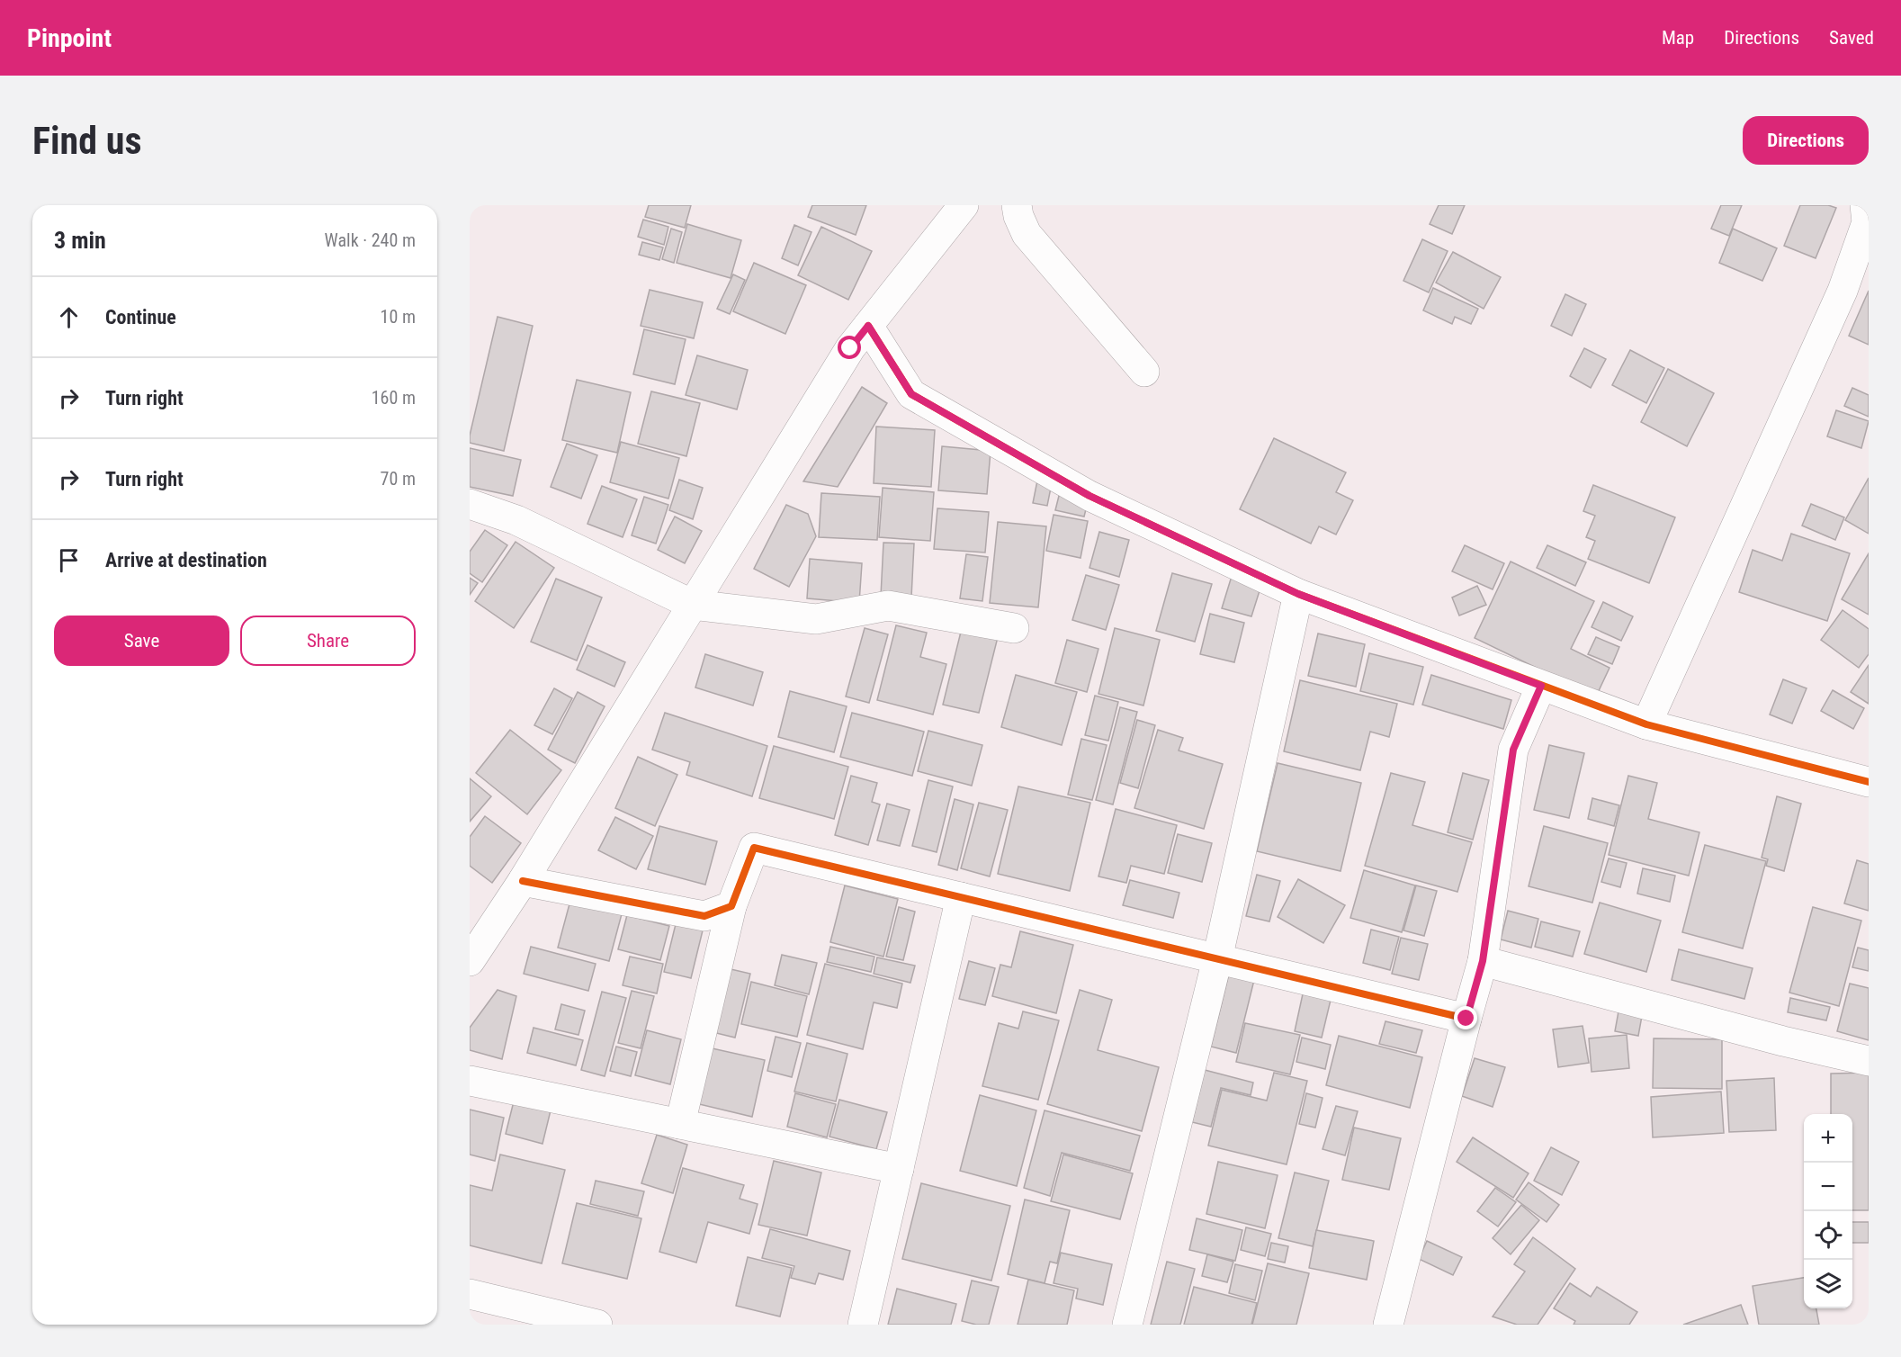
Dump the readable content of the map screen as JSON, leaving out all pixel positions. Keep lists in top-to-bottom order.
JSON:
{
  "page": {
    "header": "Pinpoint",
    "nav": ["Map", "Directions", "Saved"],
    "buttons": [
      "Directions",
      ["Save", "Share"]
    ],
    "title": "Find us",
    "heading": ["3 min", "Walk · 240 m"],
    "list": [
      ["Continue", "10 m"],
      ["Turn right", "160 m"],
      ["Turn right", "70 m"],
      "Arrive at destination"
    ],
    "map_buttons": ["+", "−"]
  }
}
